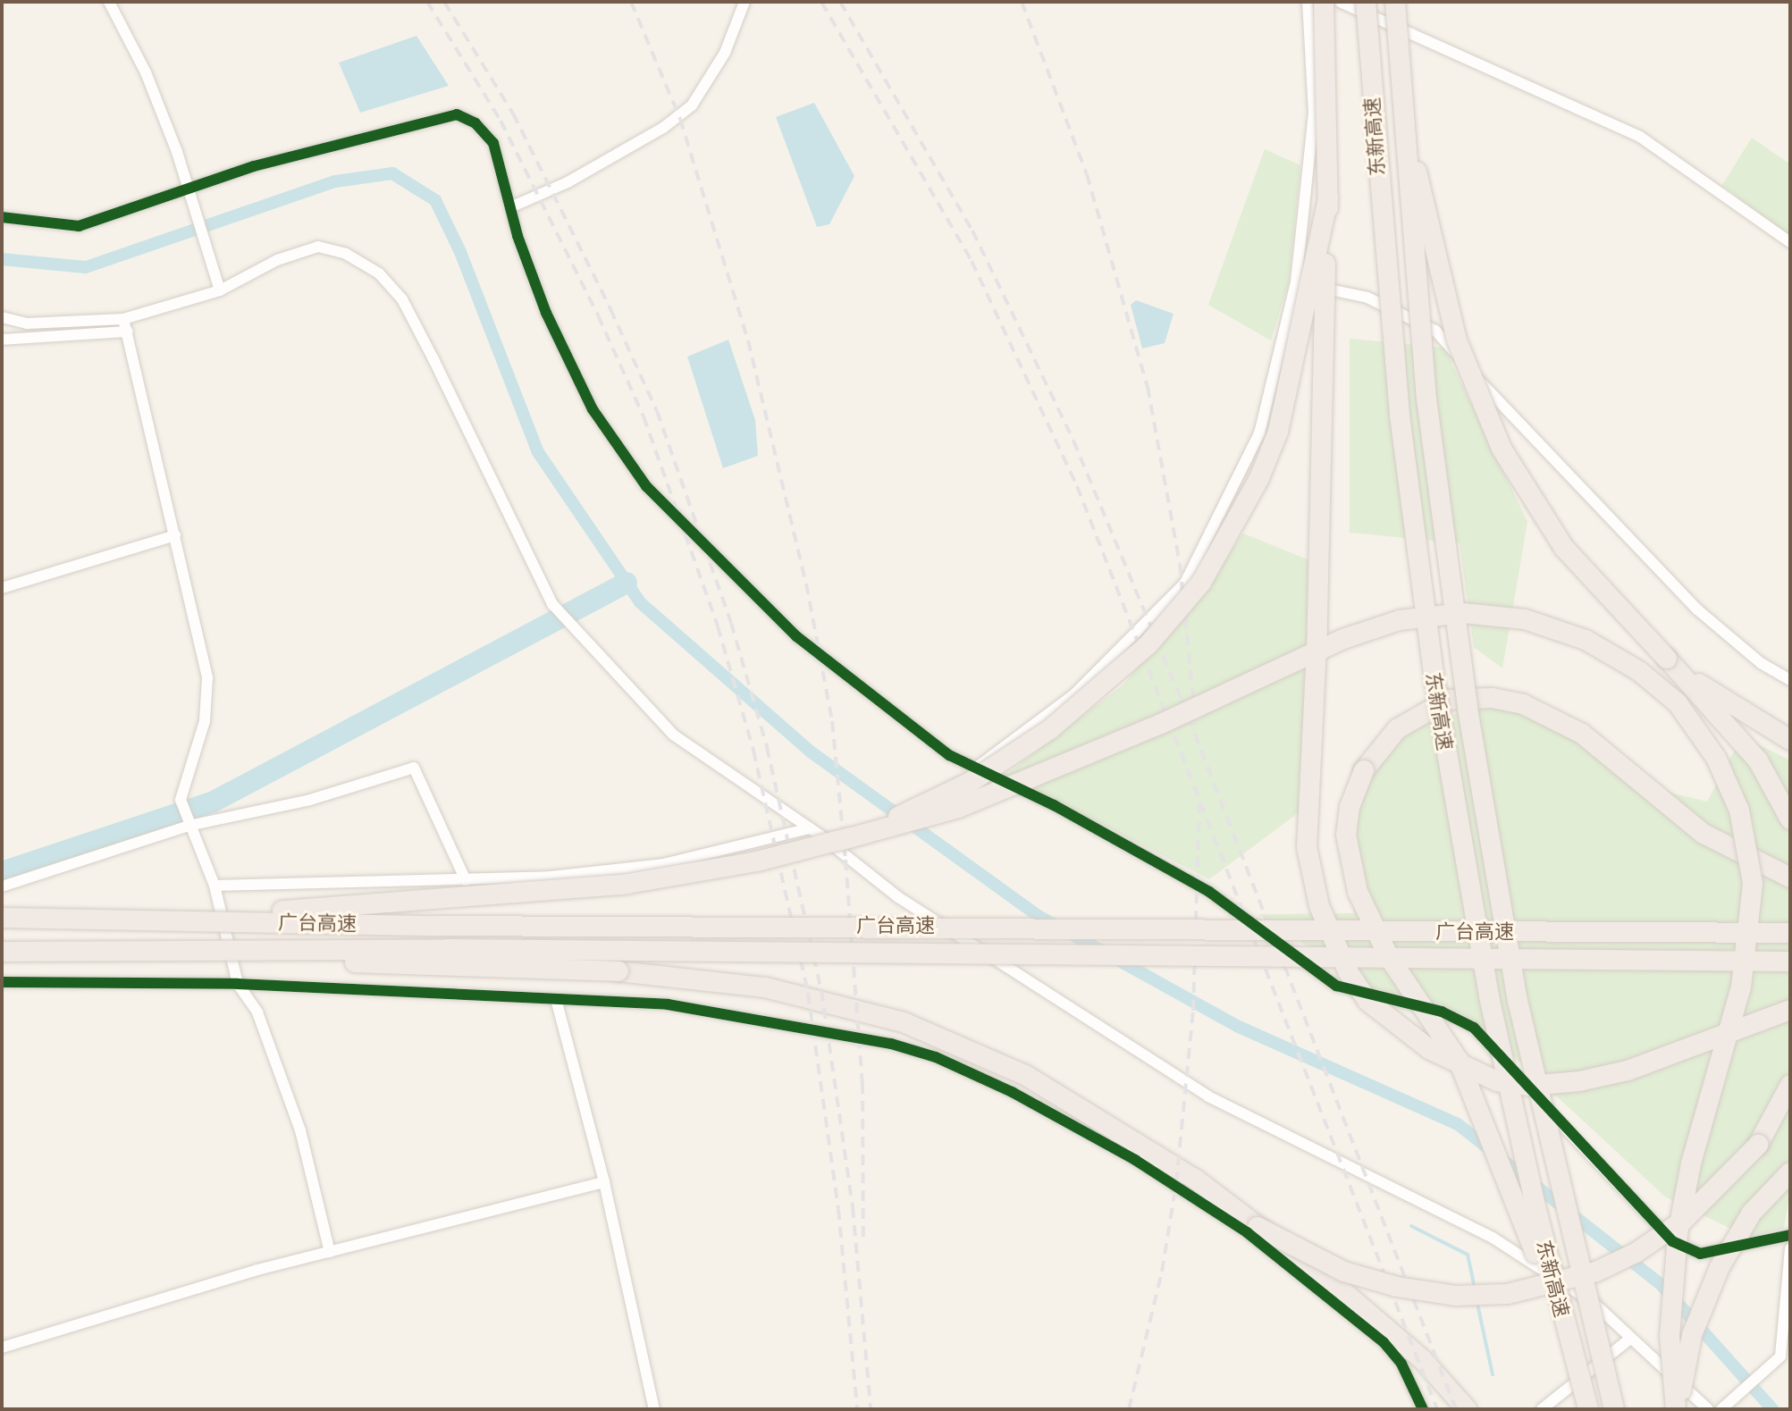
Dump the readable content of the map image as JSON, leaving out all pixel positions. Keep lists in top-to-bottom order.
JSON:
{
  "streets": {
    "highway": ["东新高速", "广台高速"]
  }
}
